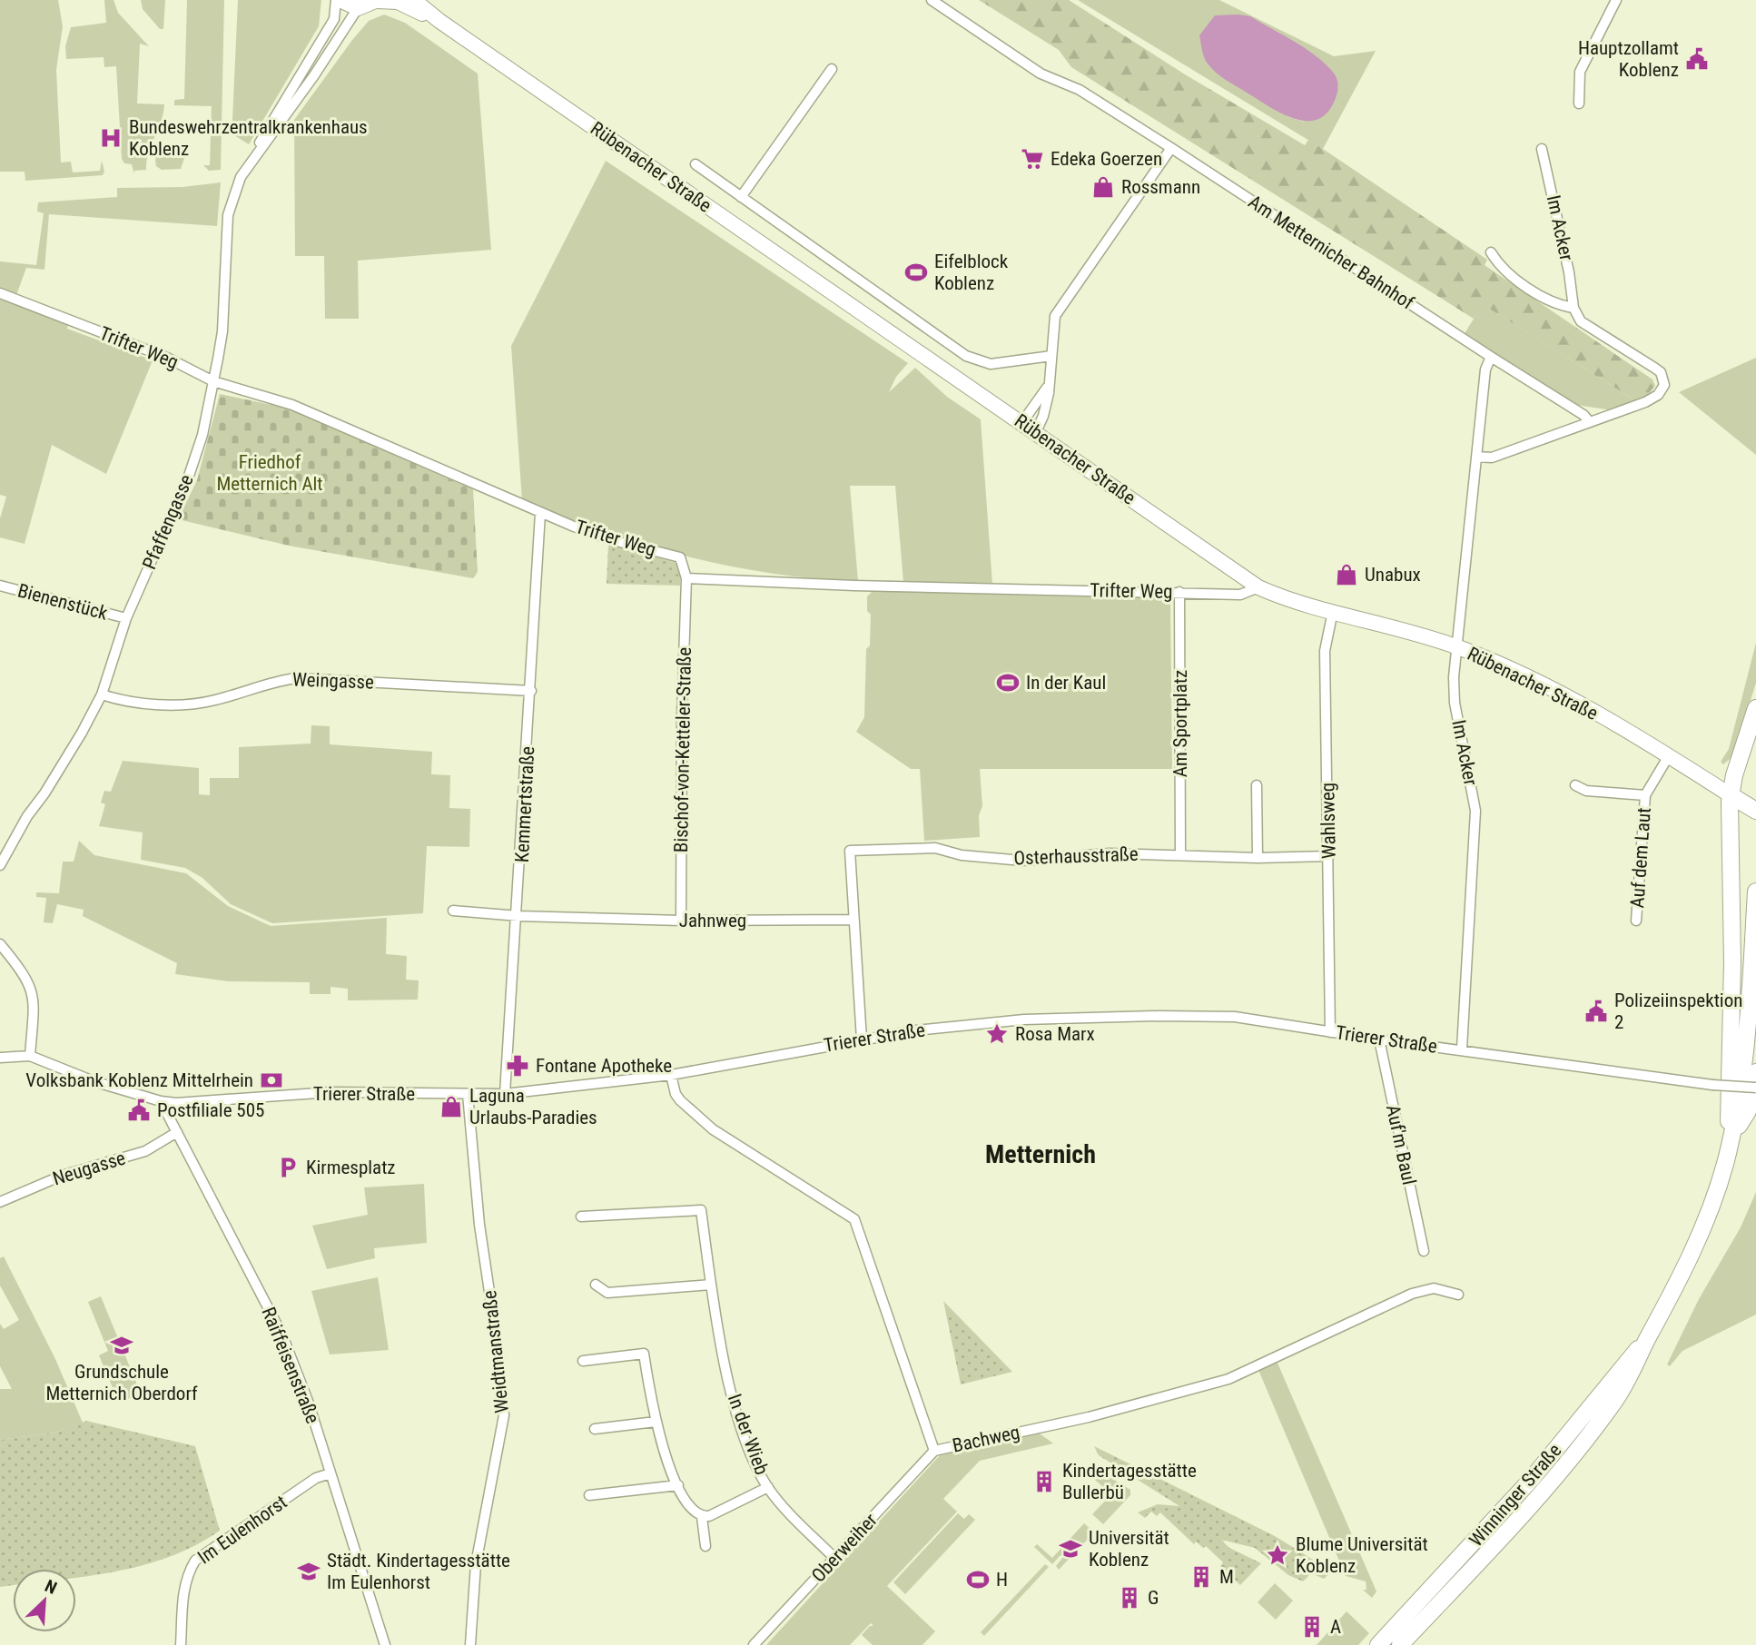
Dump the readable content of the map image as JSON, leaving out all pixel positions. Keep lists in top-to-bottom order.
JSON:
{
  "streets": {
    "main road": ["Rübenacher Straße", "Winninger Straße"],
    "street": [
      "Im Acker",
      "Am Metternicher Bahnhof",
      "Trifter Weg",
      "Pfaffengasse",
      "Bienenstück",
      "Weingasse",
      "Am Sportplatz",
      "Bischof-von-Ketteler-Straße",
      "Kemmertstraße",
      "Wahlsweg",
      "Osterhausstraße",
      "Auf dem Laut",
      "Jahnweg",
      "Trierer Straße",
      "Auf'm Baul",
      "Neugasse",
      "Weidtmanstraße",
      "Raiffeisenstraße",
      "In der Wieb",
      "Bachweg",
      "Im Eulenhorst",
      "Oberweiher"
    ]
  },
  "crossings": [
    ["Rübenacher Straße", "Im Acker"],
    ["Rübenacher Straße", "Trifter Weg"],
    ["Rübenacher Straße", "Pfaffengasse"],
    ["Rübenacher Straße", "Wahlsweg"],
    ["Rübenacher Straße", "Auf dem Laut"],
    ["Im Acker", "Am Metternicher Bahnhof"],
    ["Im Acker", "Trierer Straße"],
    ["Trifter Weg", "Pfaffengasse"],
    ["Trifter Weg", "Am Sportplatz"],
    ["Trifter Weg", "Bischof-von-Ketteler-Straße"],
    ["Trifter Weg", "Kemmertstraße"],
    ["Pfaffengasse", "Bienenstück"],
    ["Pfaffengasse", "Weingasse"],
    ["Weingasse", "Kemmertstraße"],
    ["Am Sportplatz", "Osterhausstraße"],
    ["Bischof-von-Ketteler-Straße", "Jahnweg"],
    ["Kemmertstraße", "Jahnweg"],
    ["Kemmertstraße", "Trierer Straße"],
    ["Wahlsweg", "Osterhausstraße"],
    ["Wahlsweg", "Trierer Straße"],
    ["Osterhausstraße", "Jahnweg"],
    ["Trierer Straße", "Auf'm Baul"],
    ["Trierer Straße", "Weidtmanstraße"],
    ["Trierer Straße", "Raiffeisenstraße"],
    ["Trierer Straße", "Bachweg"],
    ["Neugasse", "Raiffeisenstraße"],
    ["Raiffeisenstraße", "Im Eulenhorst"],
    ["In der Wieb", "Oberweiher"],
    ["Bachweg", "Oberweiher"]
  ],
  "districts": ["Metternich"],
  "parks": ["Friedhof Metternich Alt"],
  "places": {
    "public building": ["Hauptzollamt Koblenz", "Polizeiinspektion 2", "Postfiliale 505"],
    "hospital": ["Bundeswehrzentralkrankenhaus Koblenz"],
    "supermarket": ["Edeka Goerzen"],
    "shop": ["Rossmann", "Unabux", "Laguna Urlaubs-Paradies"],
    "sports": ["Eifelblock Koblenz", "In der Kaul", "H"],
    "place": ["Rosa Marx", "Blume Universität Koblenz"],
    "pharmacy": ["Fontane Apotheke"],
    "bank": ["Volksbank Koblenz Mittelrhein"],
    "parking": ["Kirmesplatz"],
    "school or university": ["Grundschule Metternich Oberdorf", "Universität Koblenz", "Städt. Kindertagesstätte Im Eulenhorst"],
    "building": [
      "Kindertagesstätte Bullerbü",
      "M",
      "G",
      "A"
    ]
  },
  "north": "top right"
}
